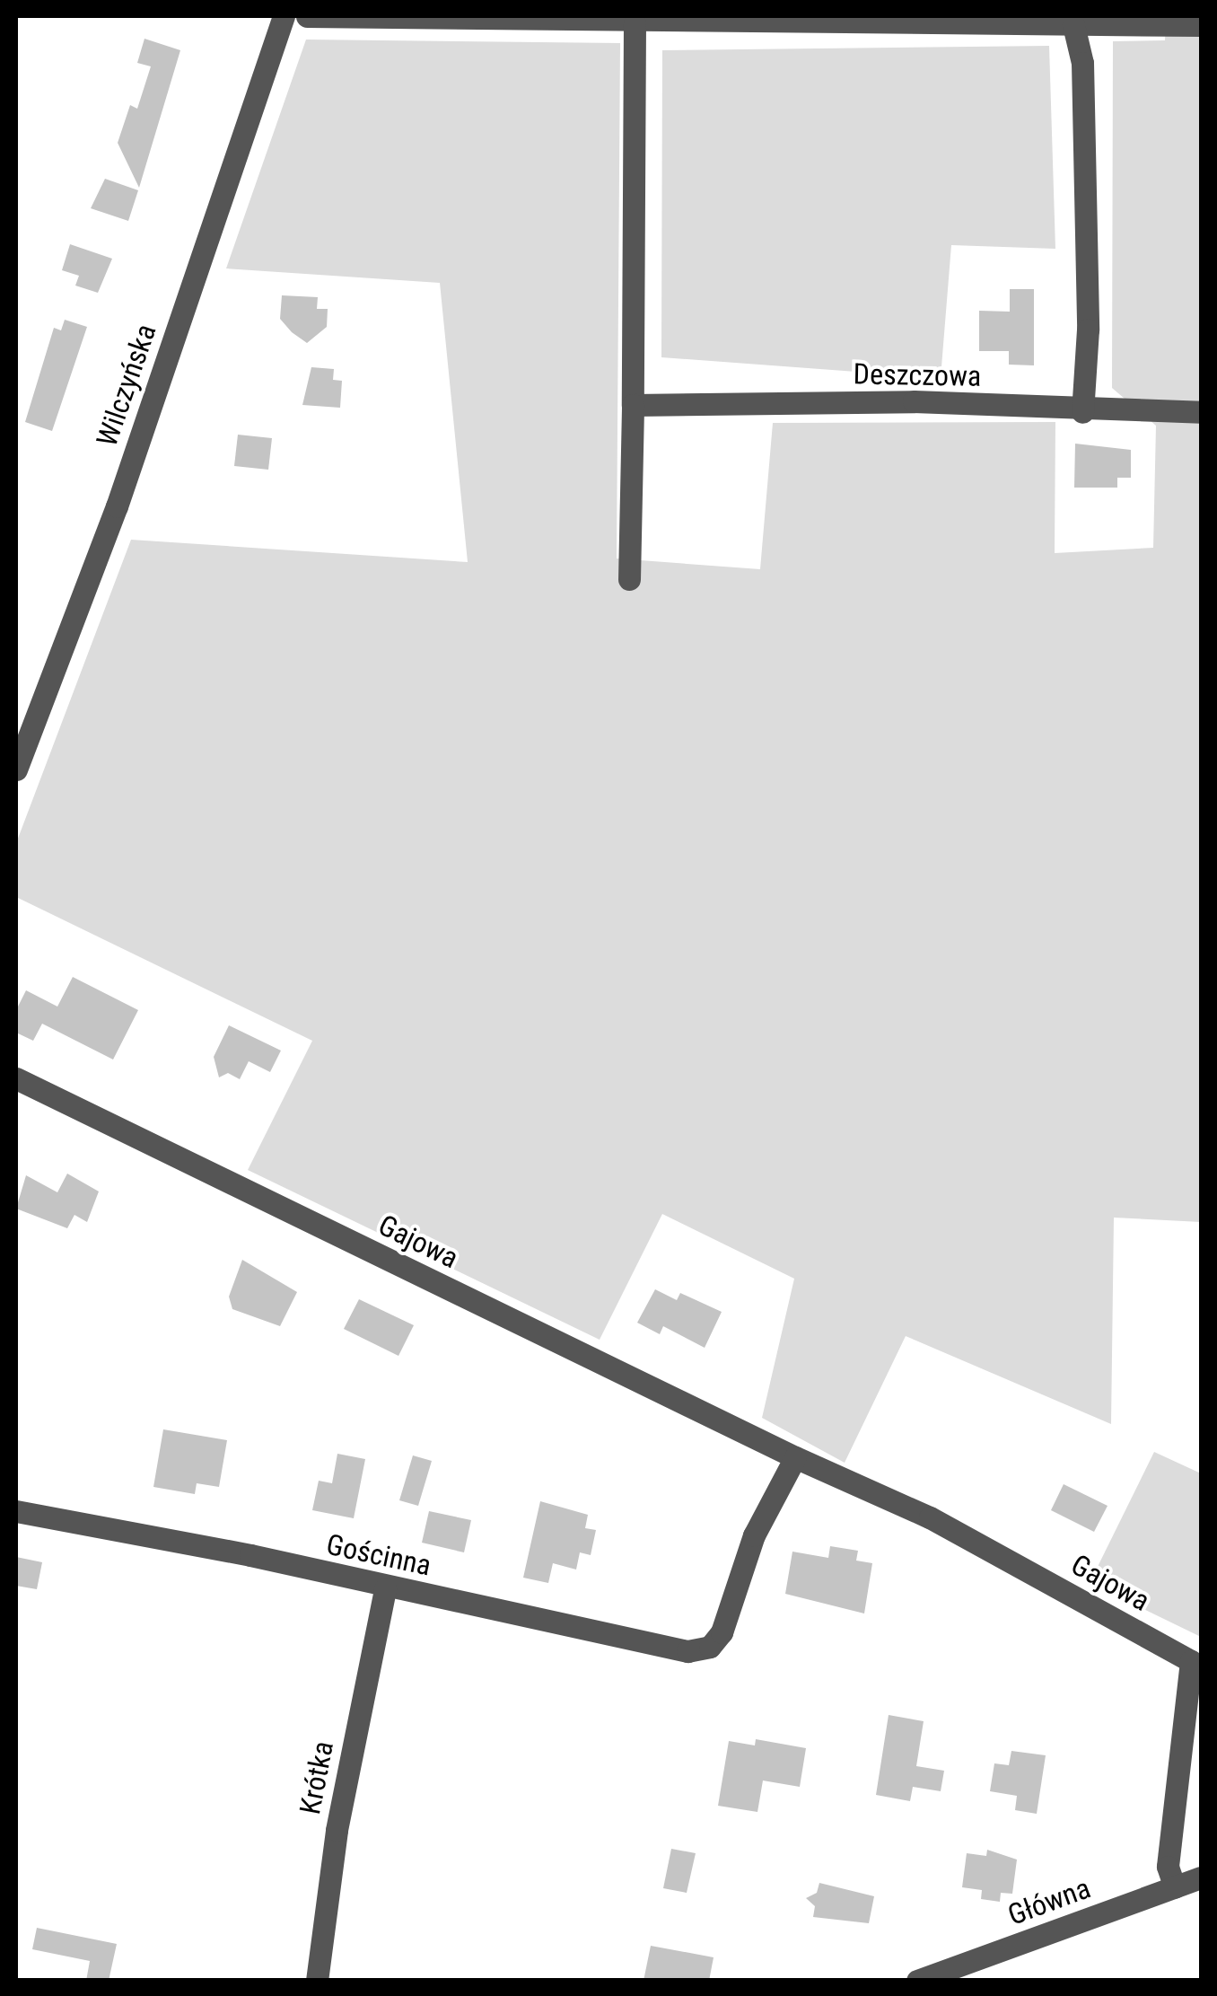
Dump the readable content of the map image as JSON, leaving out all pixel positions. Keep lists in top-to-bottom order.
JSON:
{
  "streets": {
    "street": [
      "Deszczowa",
      "Wilczyńska",
      "Gajowa",
      "Gościnna",
      "Krótka",
      "Główna"
    ]
  },
  "crossings": [
    ["Gajowa", "Gościnna"],
    ["Gajowa", "Główna"],
    ["Gościnna", "Krótka"]
  ]
}
